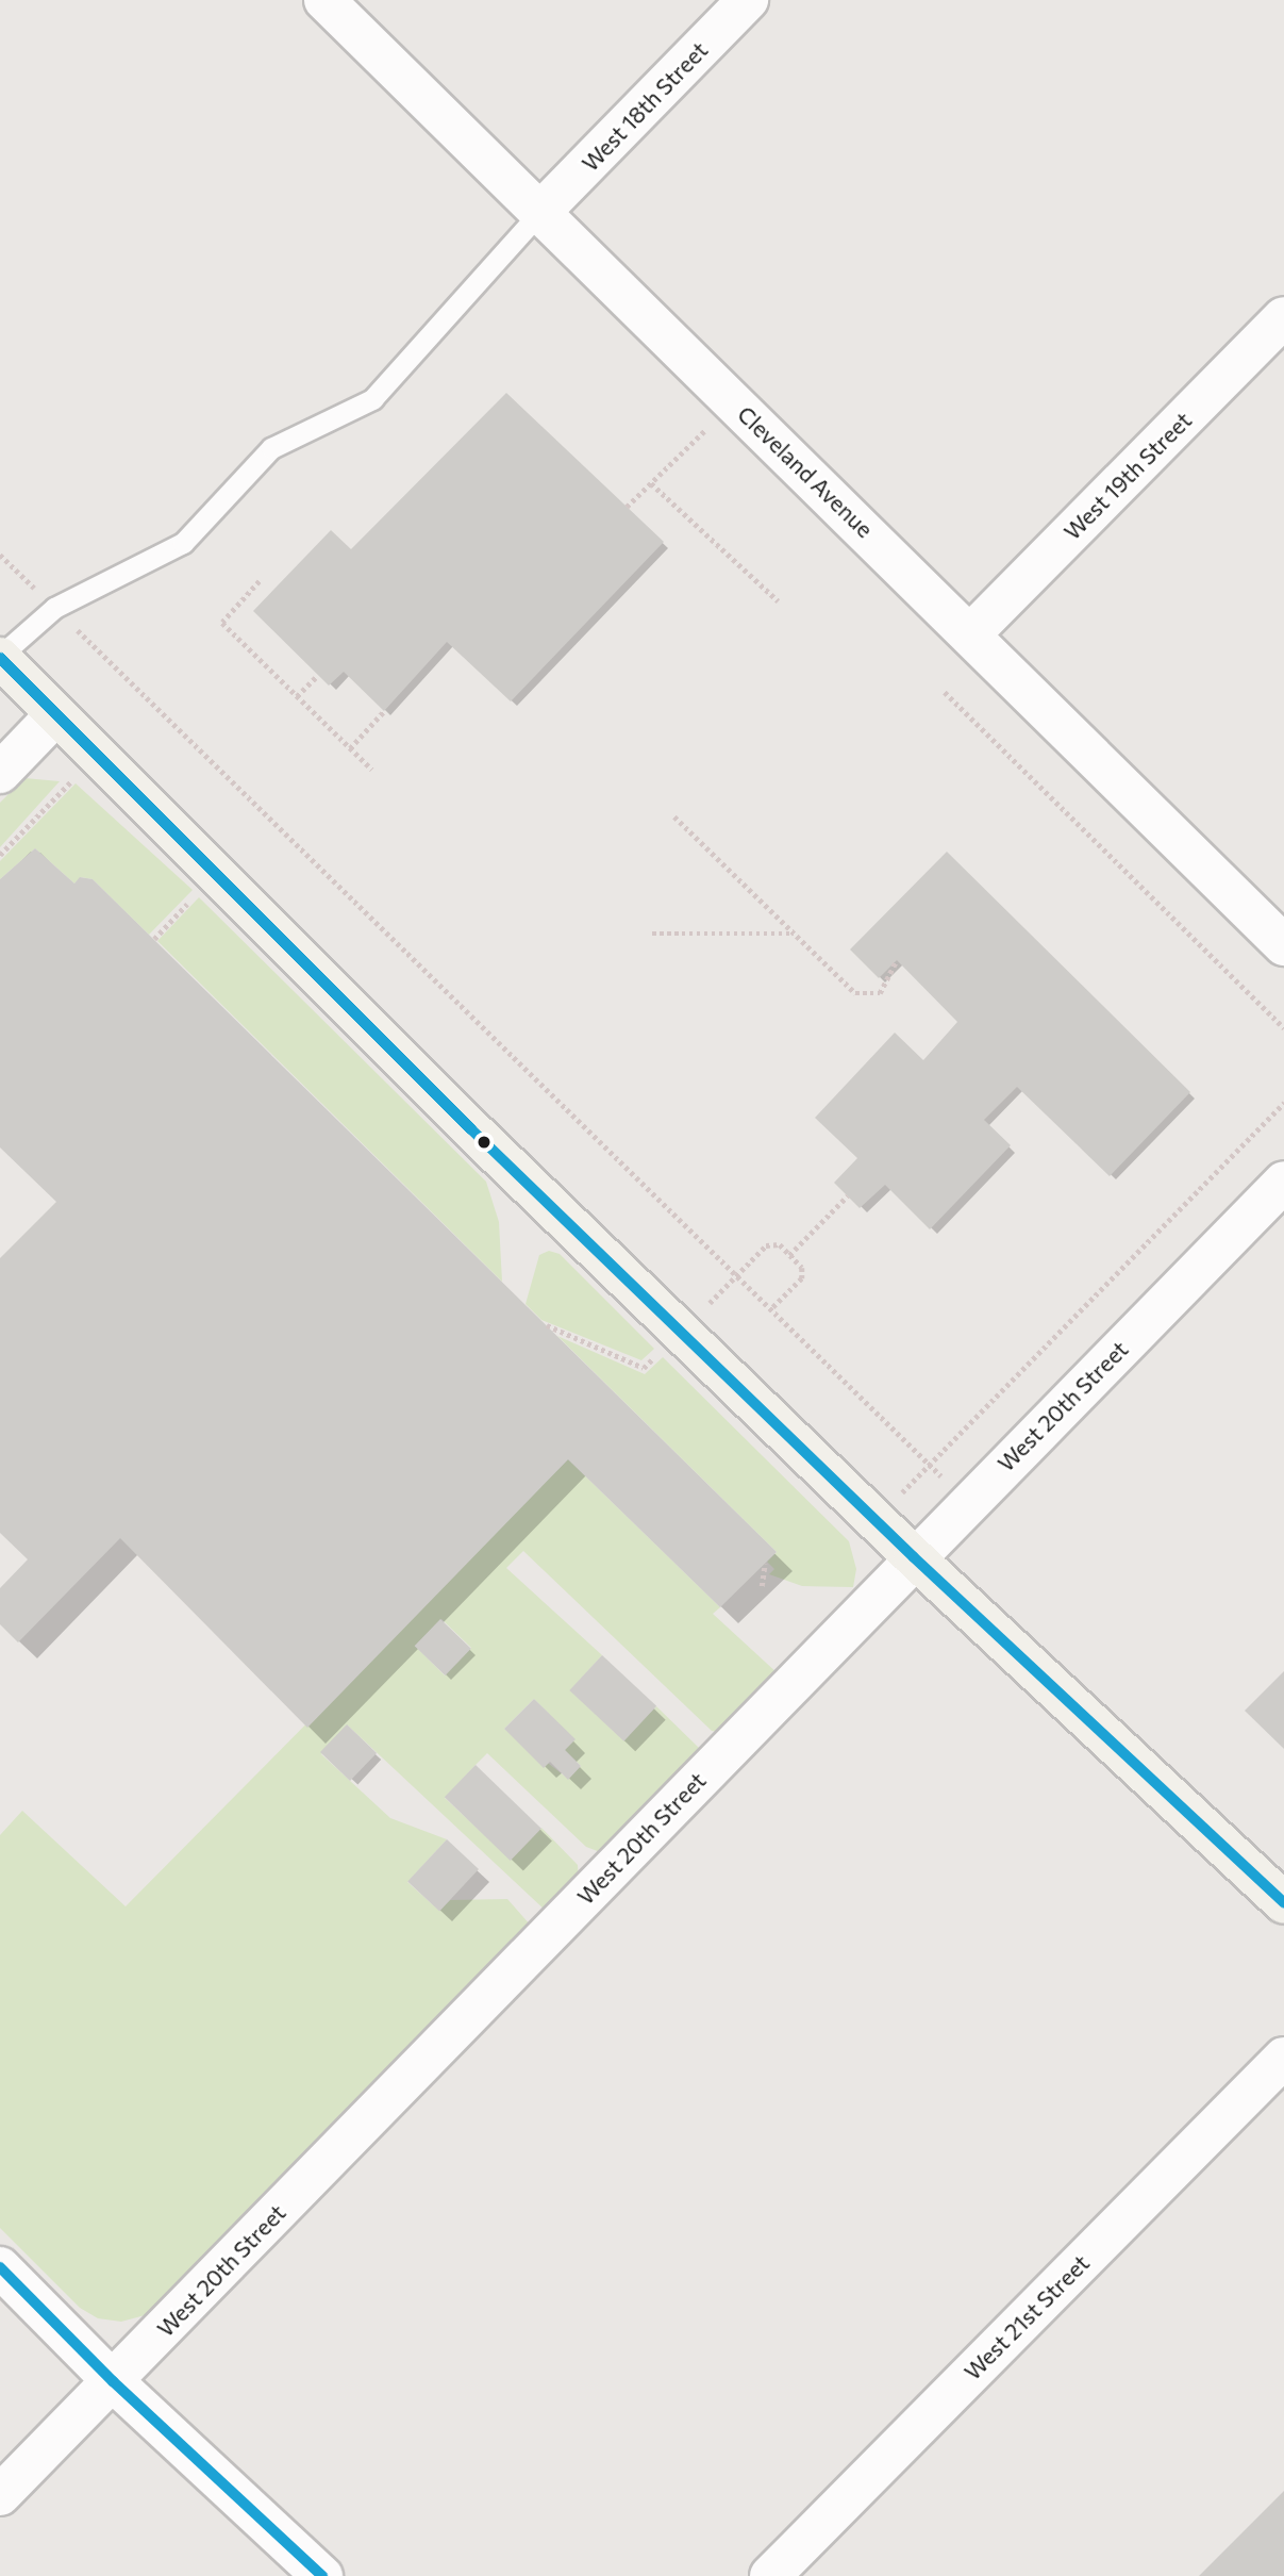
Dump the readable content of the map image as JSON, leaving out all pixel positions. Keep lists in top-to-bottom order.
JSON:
{
  "streets": {
    "street": [
      "West 18th Street",
      "Cleveland Avenue",
      "West 19th Street",
      "West 20th Street",
      "West 21st Street"
    ]
  },
  "crossings": [
    ["West 18th Street", "Cleveland Avenue"],
    ["Cleveland Avenue", "West 19th Street"]
  ]
}
